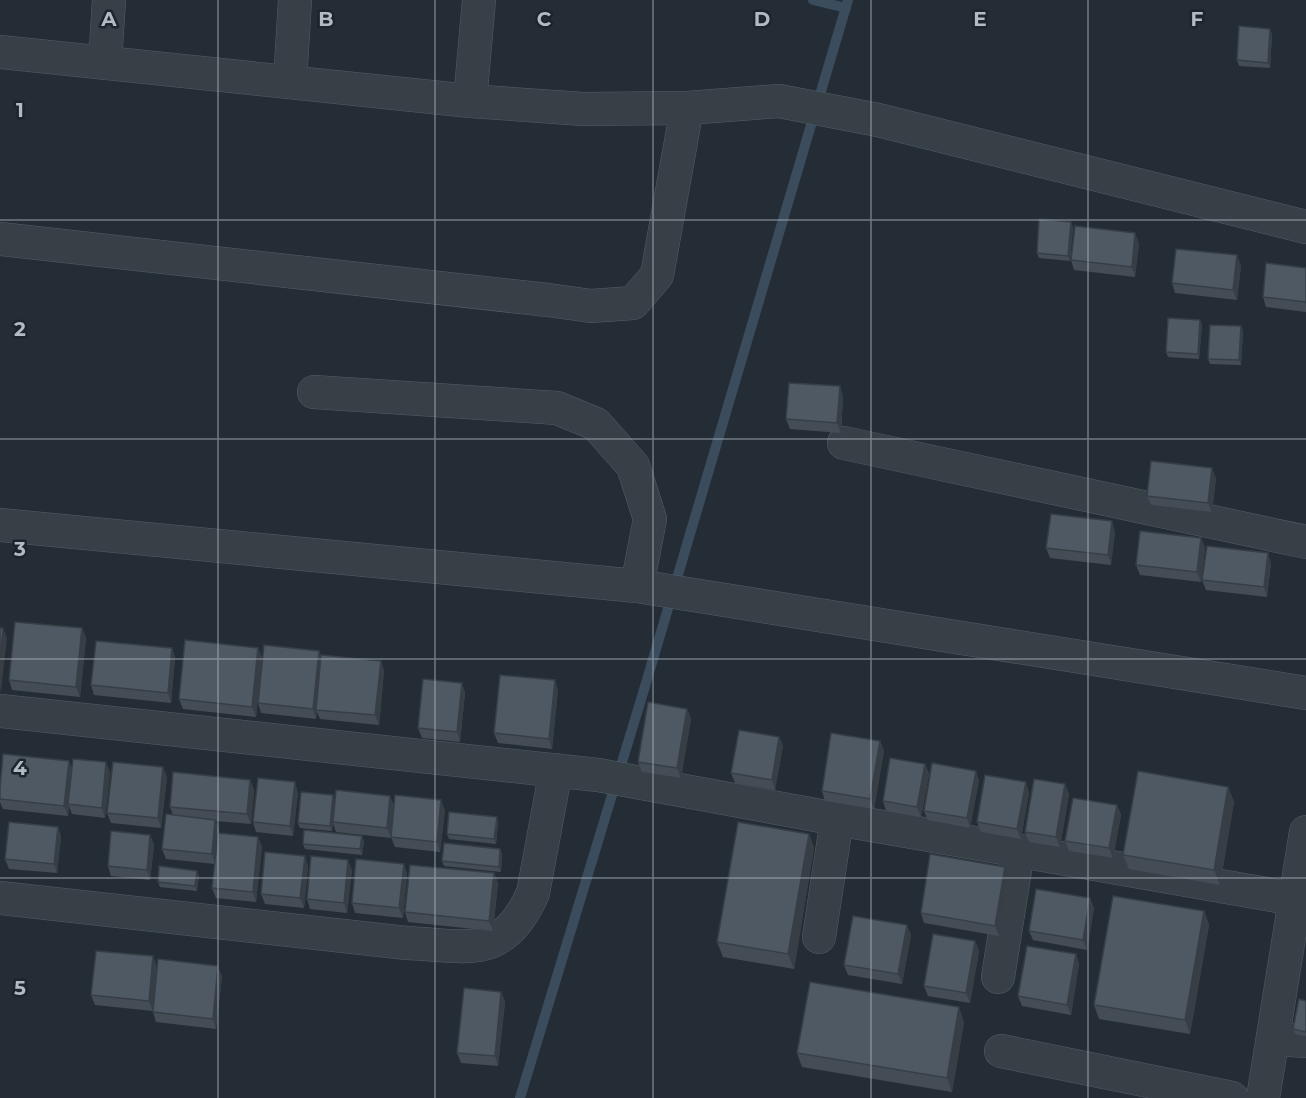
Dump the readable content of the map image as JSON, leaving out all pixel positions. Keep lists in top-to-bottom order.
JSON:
{
  "grid": {
    "columns": [
      "A",
      "B",
      "C",
      "D",
      "E",
      "F"
    ],
    "rows": [
      "1",
      "2",
      "3",
      "4",
      "5"
    ]
  }
}
